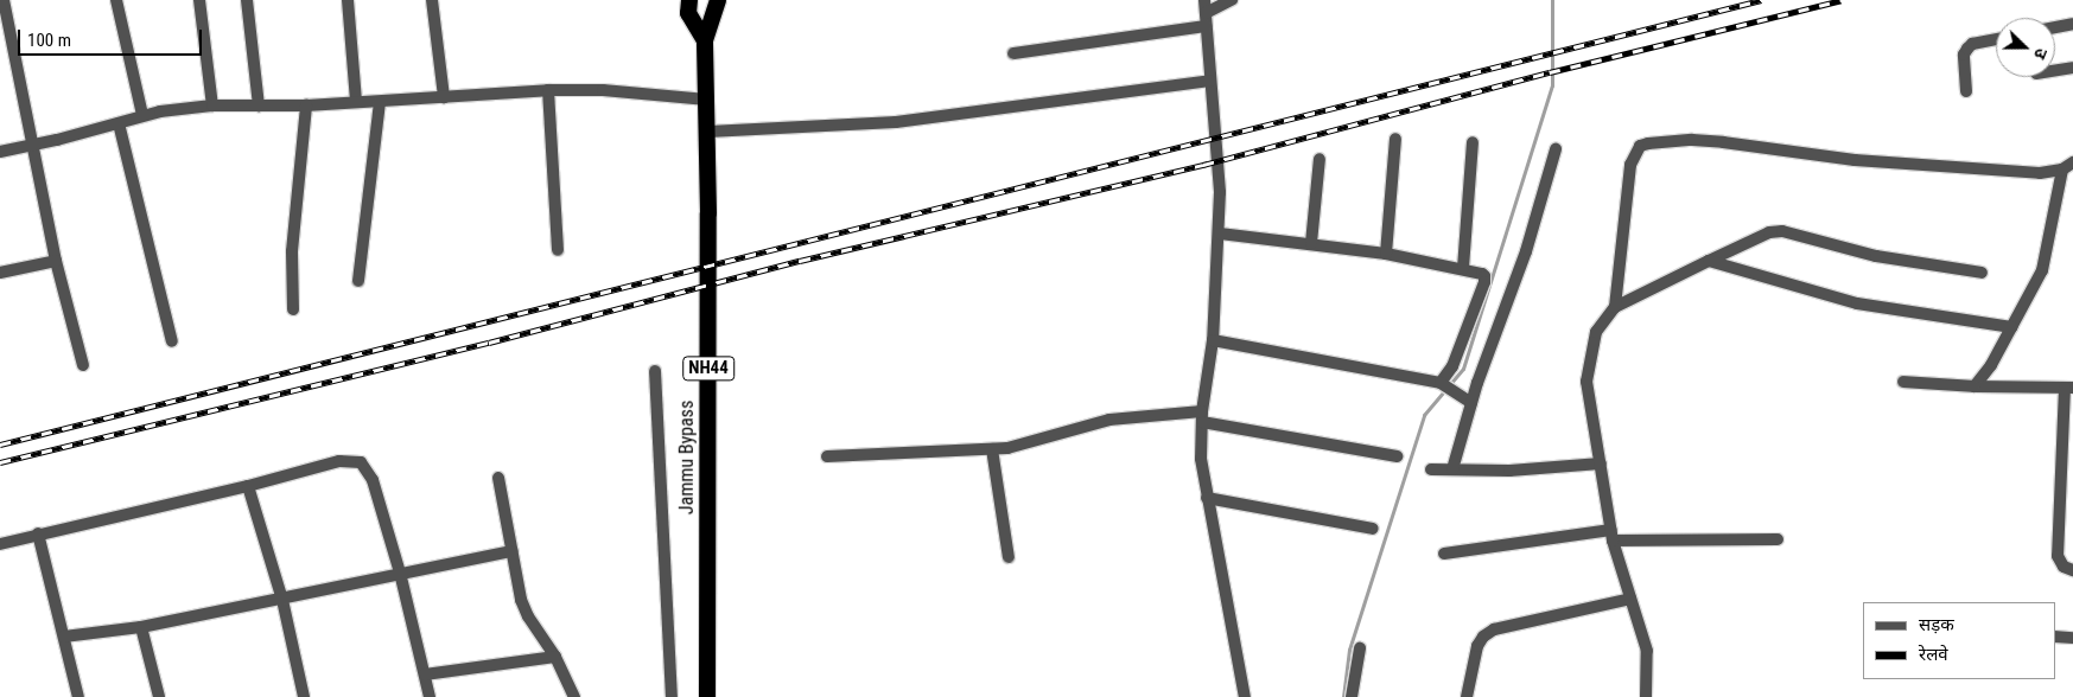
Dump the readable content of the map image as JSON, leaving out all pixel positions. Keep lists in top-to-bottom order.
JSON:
{
  "streets": {
    "highway": ["NH44", "Jammu Bypass"]
  },
  "legend": ["सड़क", "रेलवे"],
  "scale_bar": "100 m",
  "north": "right"
}
